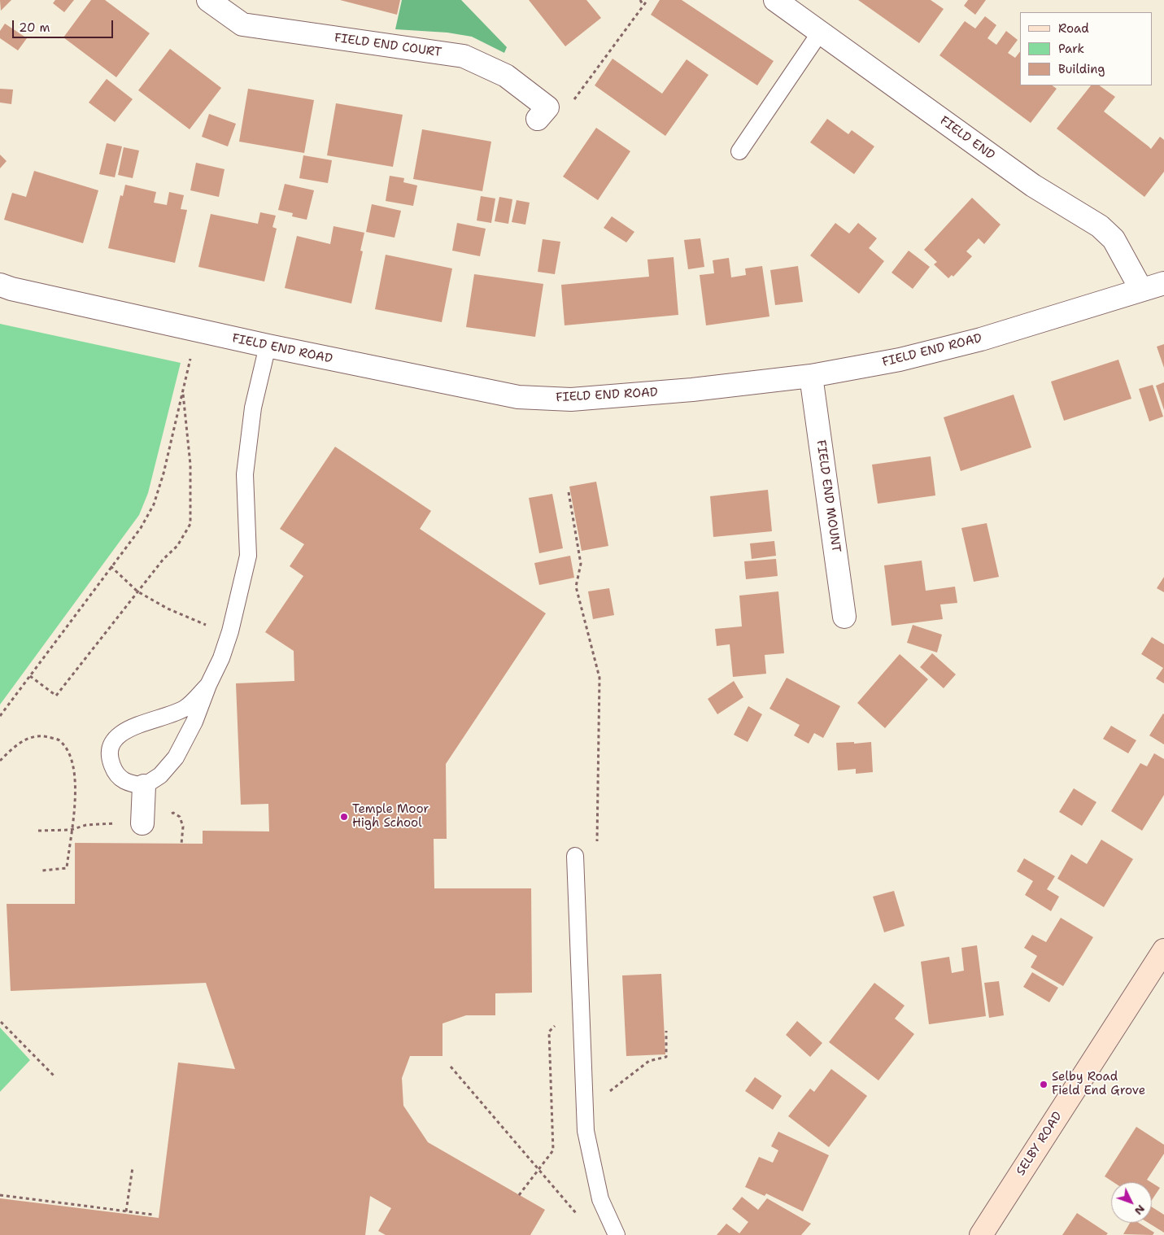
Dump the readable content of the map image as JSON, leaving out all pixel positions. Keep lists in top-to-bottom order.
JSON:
{
  "streets": {
    "main road": ["SELBY ROAD"],
    "street": [
      "FIELD END COURT",
      "FIELD END",
      "FIELD END ROAD",
      "FIELD END MOUNT"
    ]
  },
  "crossings": [
    ["FIELD END", "FIELD END ROAD"],
    ["FIELD END ROAD", "FIELD END MOUNT"]
  ],
  "places": ["Temple Moor High School", "Selby Road Field End Grove"],
  "legend": ["Road", "Park", "Building"],
  "scale_bar": "20 m",
  "north": "bottom right"
}
